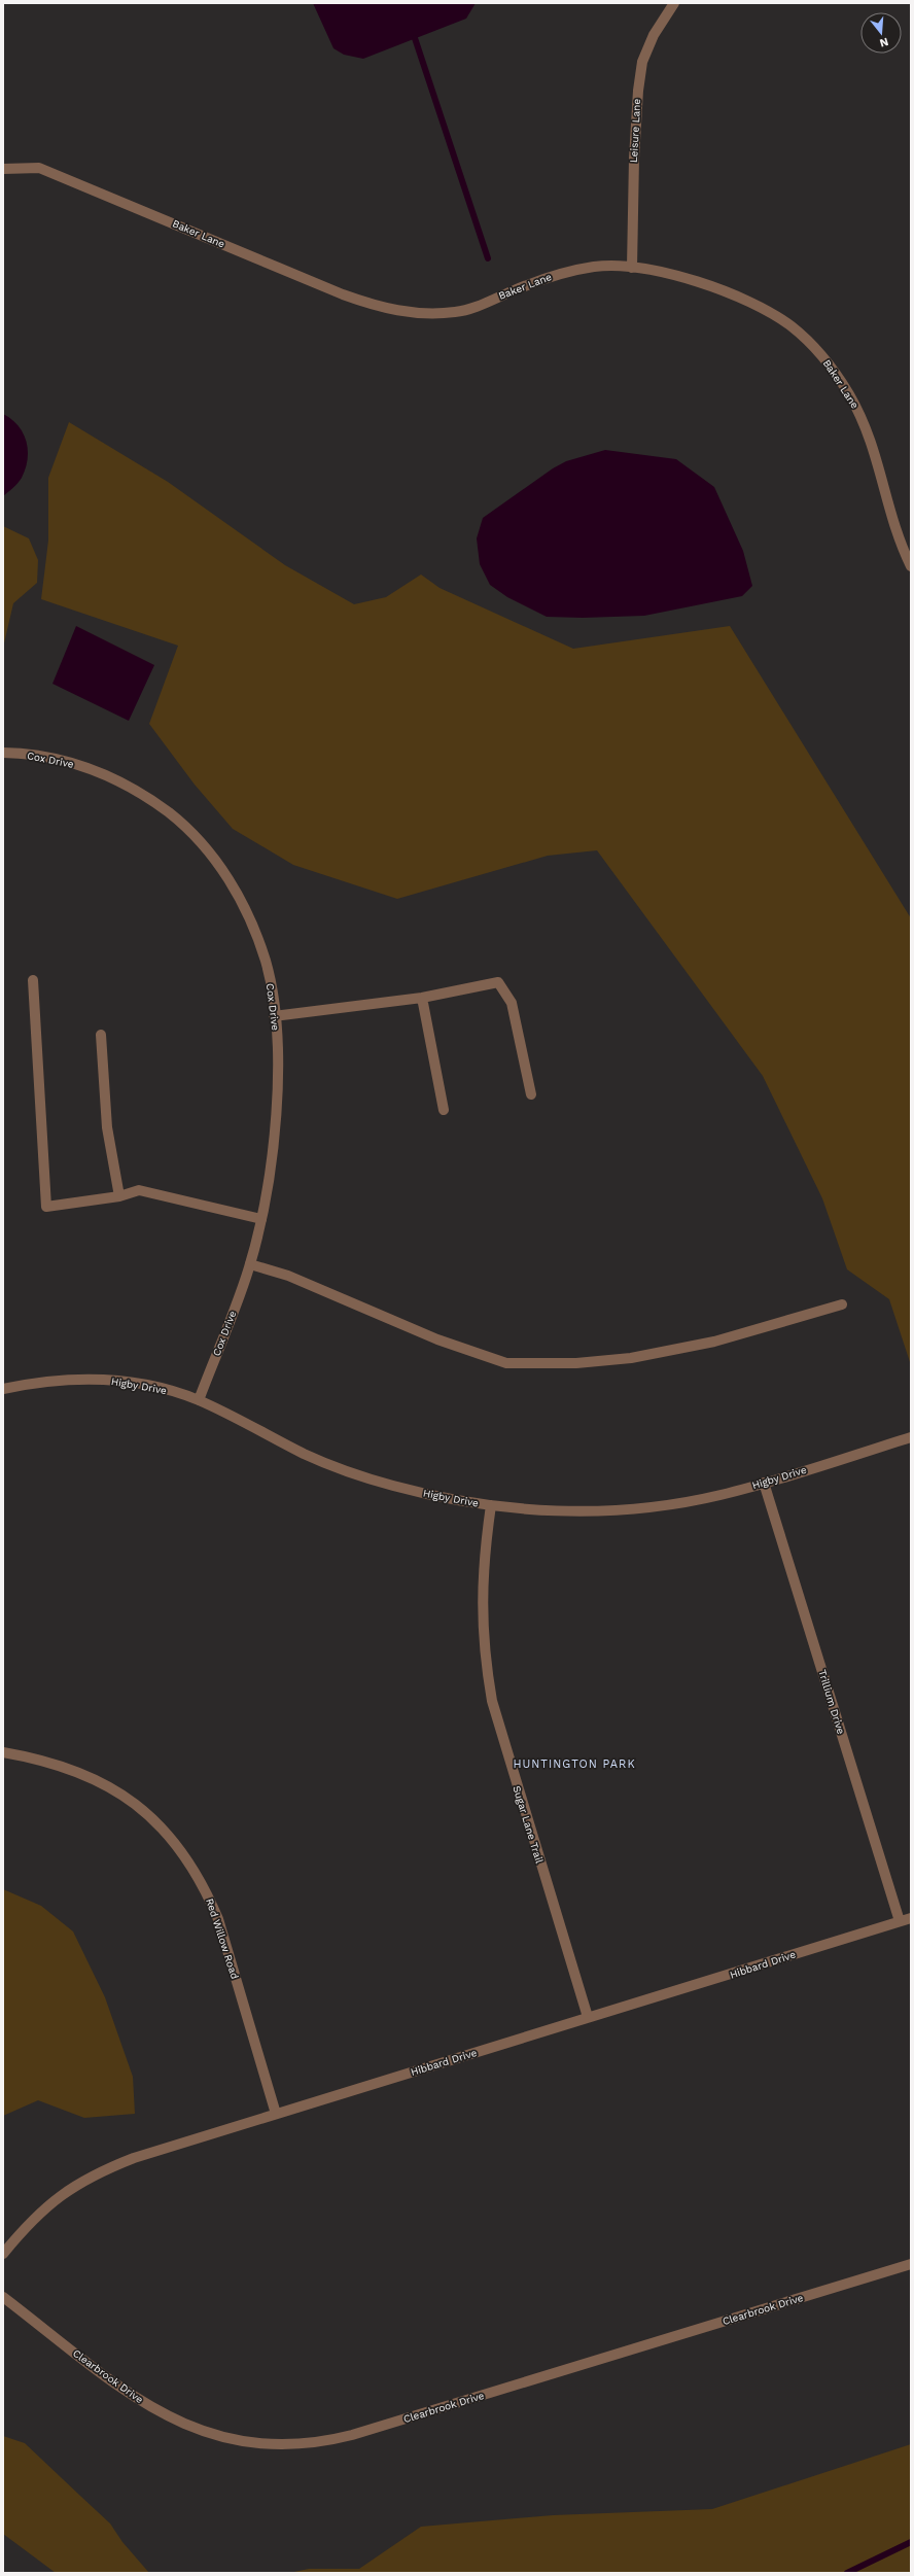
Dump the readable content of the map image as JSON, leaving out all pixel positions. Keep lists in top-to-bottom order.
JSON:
{
  "streets": {
    "street": [
      "Leisure Lane",
      "Baker Lane",
      "Cox Drive",
      "Higby Drive",
      "Trillium Drive",
      "Sugar Lane Trail",
      "Red Willow Road",
      "Hibbard Drive",
      "Clearbrook Drive"
    ]
  },
  "crossings": [
    ["Leisure Lane", "Baker Lane"],
    ["Cox Drive", "Higby Drive"],
    ["Higby Drive", "Trillium Drive"],
    ["Higby Drive", "Sugar Lane Trail"],
    ["Trillium Drive", "Hibbard Drive"],
    ["Sugar Lane Trail", "Hibbard Drive"],
    ["Red Willow Road", "Hibbard Drive"]
  ],
  "districts": ["HUNTINGTON PARK"],
  "north": "bottom"
}
